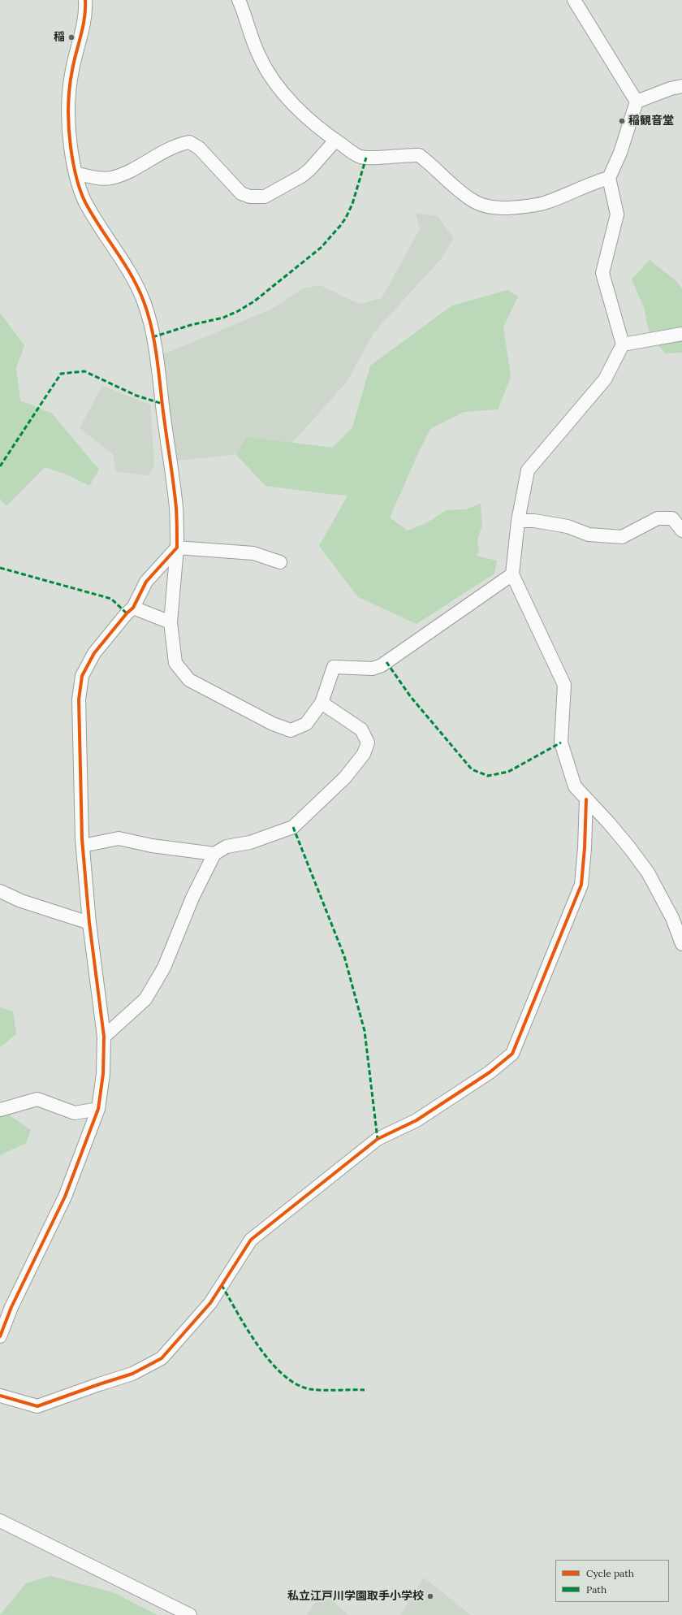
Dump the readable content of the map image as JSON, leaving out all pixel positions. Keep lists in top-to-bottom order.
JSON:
{
  "places": ["稲", "稲観音堂", "私立江戸川学園取手小学校"],
  "legend": ["Cycle path", "Path"]
}
